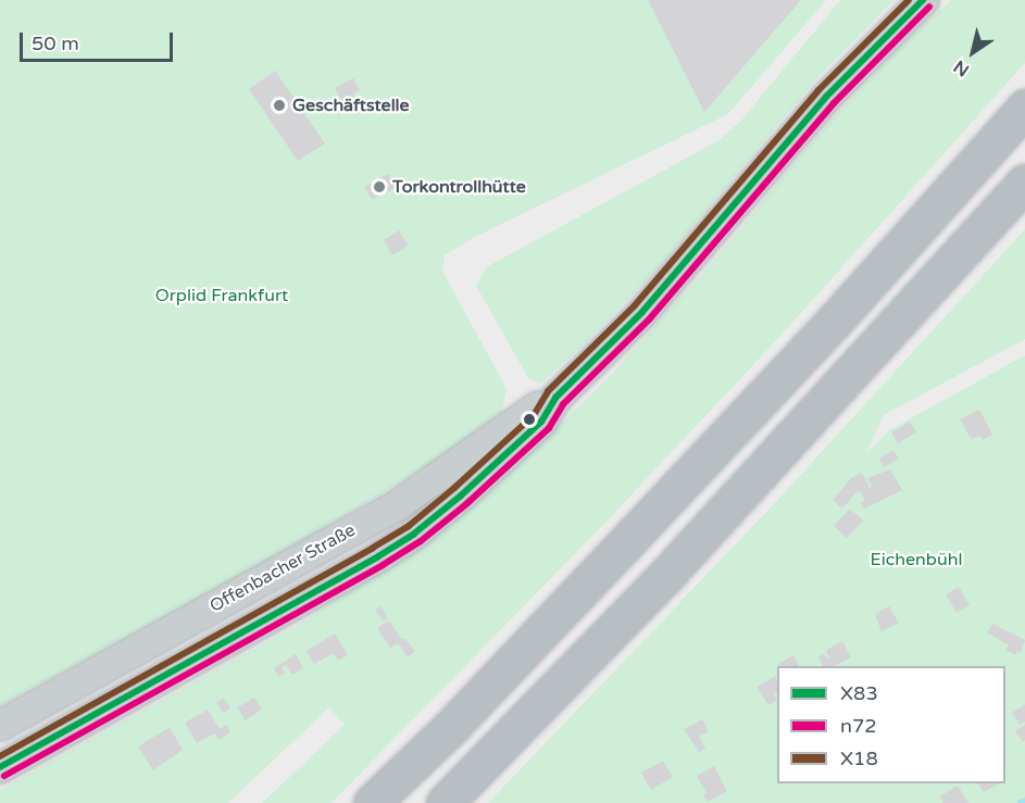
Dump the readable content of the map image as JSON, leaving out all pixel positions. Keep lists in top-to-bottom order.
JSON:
{
  "streets": {
    "main road": ["Offenbacher Straße"]
  },
  "parks": ["Orplid Frankfurt", "Eichenbühl"],
  "places": ["Geschäftstelle", "Torkontrollhütte"],
  "lines": ["transit line X83", "transit line X18", "transit line n72"],
  "legend": ["X83", "n72", "X18"],
  "scale_bar": "50 m",
  "north": "bottom left"
}
